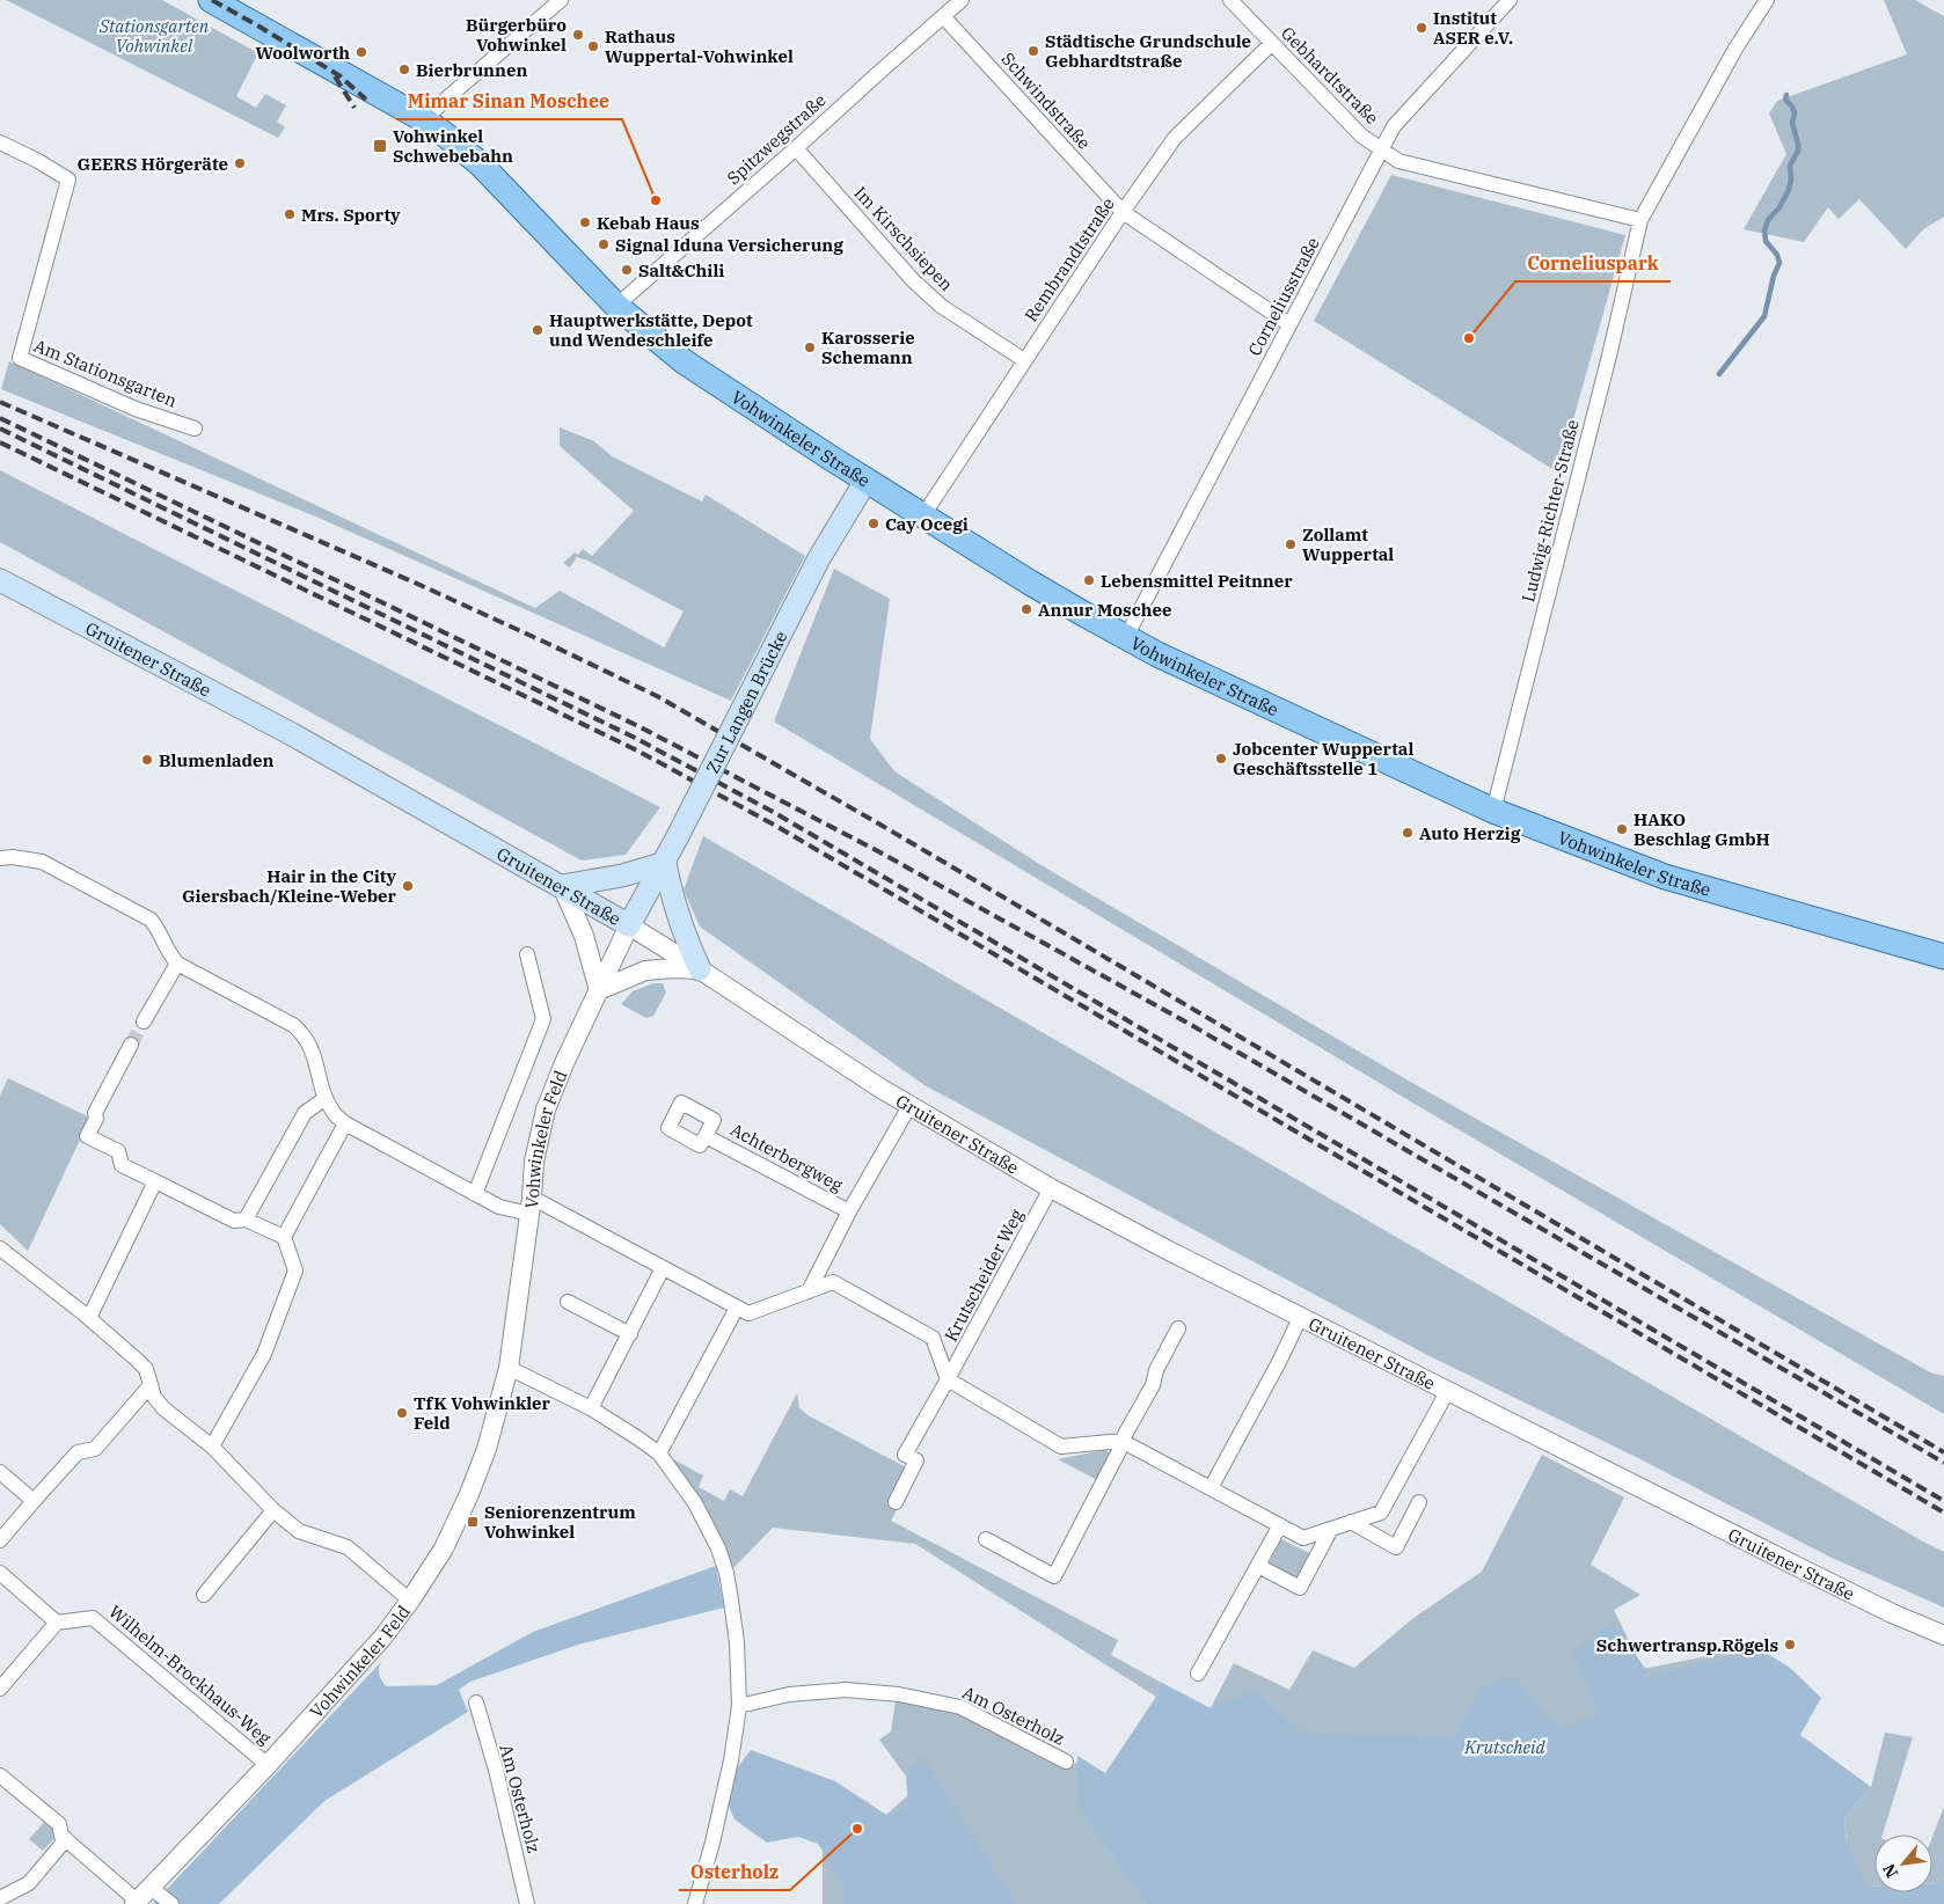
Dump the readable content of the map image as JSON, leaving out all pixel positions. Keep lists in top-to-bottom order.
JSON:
{
  "streets": {
    "main road": ["Vohwinkeler Straße", "Gruitener Straße", "Zur Langen Brücke"],
    "street": [
      "Gebhardtstraße",
      "Schwindstraße",
      "Spitzwegstraße",
      "Im Kirschsiepen",
      "Rembrandtstraße",
      "Corneliusstraße",
      "Am Stationsgarten",
      "Ludwig-Richter-Straße",
      "Vohwinkeler Feld",
      "Achterbergweg",
      "Krutscheider Weg",
      "Wilhelm-Brockhaus-Weg",
      "Am Osterholz"
    ]
  },
  "crossings": [
    ["Gebhardtstraße", "Rembrandtstraße"],
    ["Gebhardtstraße", "Corneliusstraße"],
    ["Schwindstraße", "Spitzwegstraße"],
    ["Schwindstraße", "Rembrandtstraße"],
    ["Schwindstraße", "Corneliusstraße"],
    ["Spitzwegstraße", "Im Kirschsiepen"],
    ["Spitzwegstraße", "Vohwinkeler Straße"],
    ["Im Kirschsiepen", "Rembrandtstraße"],
    ["Rembrandtstraße", "Vohwinkeler Straße"],
    ["Corneliusstraße", "Vohwinkeler Straße"],
    ["Vohwinkeler Straße", "Ludwig-Richter-Straße"],
    ["Vohwinkeler Straße", "Zur Langen Brücke"],
    ["Gruitener Straße", "Zur Langen Brücke"],
    ["Gruitener Straße", "Vohwinkeler Feld"],
    ["Gruitener Straße", "Achterbergweg"],
    ["Gruitener Straße", "Krutscheider Weg"],
    ["Zur Langen Brücke", "Vohwinkeler Feld"],
    ["Vohwinkeler Feld", "Krutscheider Weg"],
    ["Vohwinkeler Feld", "Wilhelm-Brockhaus-Weg"],
    ["Achterbergweg", "Krutscheider Weg"]
  ],
  "parks": ["Stationsgarten Vohwinkel", "Krutscheid"],
  "places": {
    "other": [
      "Institut ASER e.V.",
      "Bürgerbüro Vohwinkel",
      "Rathaus Wuppertal-Vohwinkel",
      "Städtische Grundschule Gebhardtstraße",
      "Woolworth",
      "Bierbrunnen",
      "GEERS Hörgeräte",
      "Mimar Sinan Moschee",
      "Mrs. Sporty",
      "Kebab Haus",
      "Signal Iduna Versicherung",
      "Salt&Chili",
      "Hauptwerkstätte, Depot und Wendeschleife",
      "Corneliuspark",
      "Karosserie Schemann",
      "Cay Ocegi",
      "Zollamt Wuppertal",
      "Lebensmittel Peitnner",
      "Annur Moschee",
      "Jobcenter Wuppertal Geschäftsstelle 1",
      "Blumenladen",
      "HAKO Beschlag GmbH",
      "Auto Herzig",
      "Hair in the City Giersbach/Kleine-Weber",
      "TfK Vohwinkler Feld",
      "Schwertransp.Rögels",
      "Osterholz"
    ],
    "transit": ["Vohwinkel Schwebebahn", "Seniorenzentrum Vohwinkel"]
  },
  "north": "bottom left"
}
